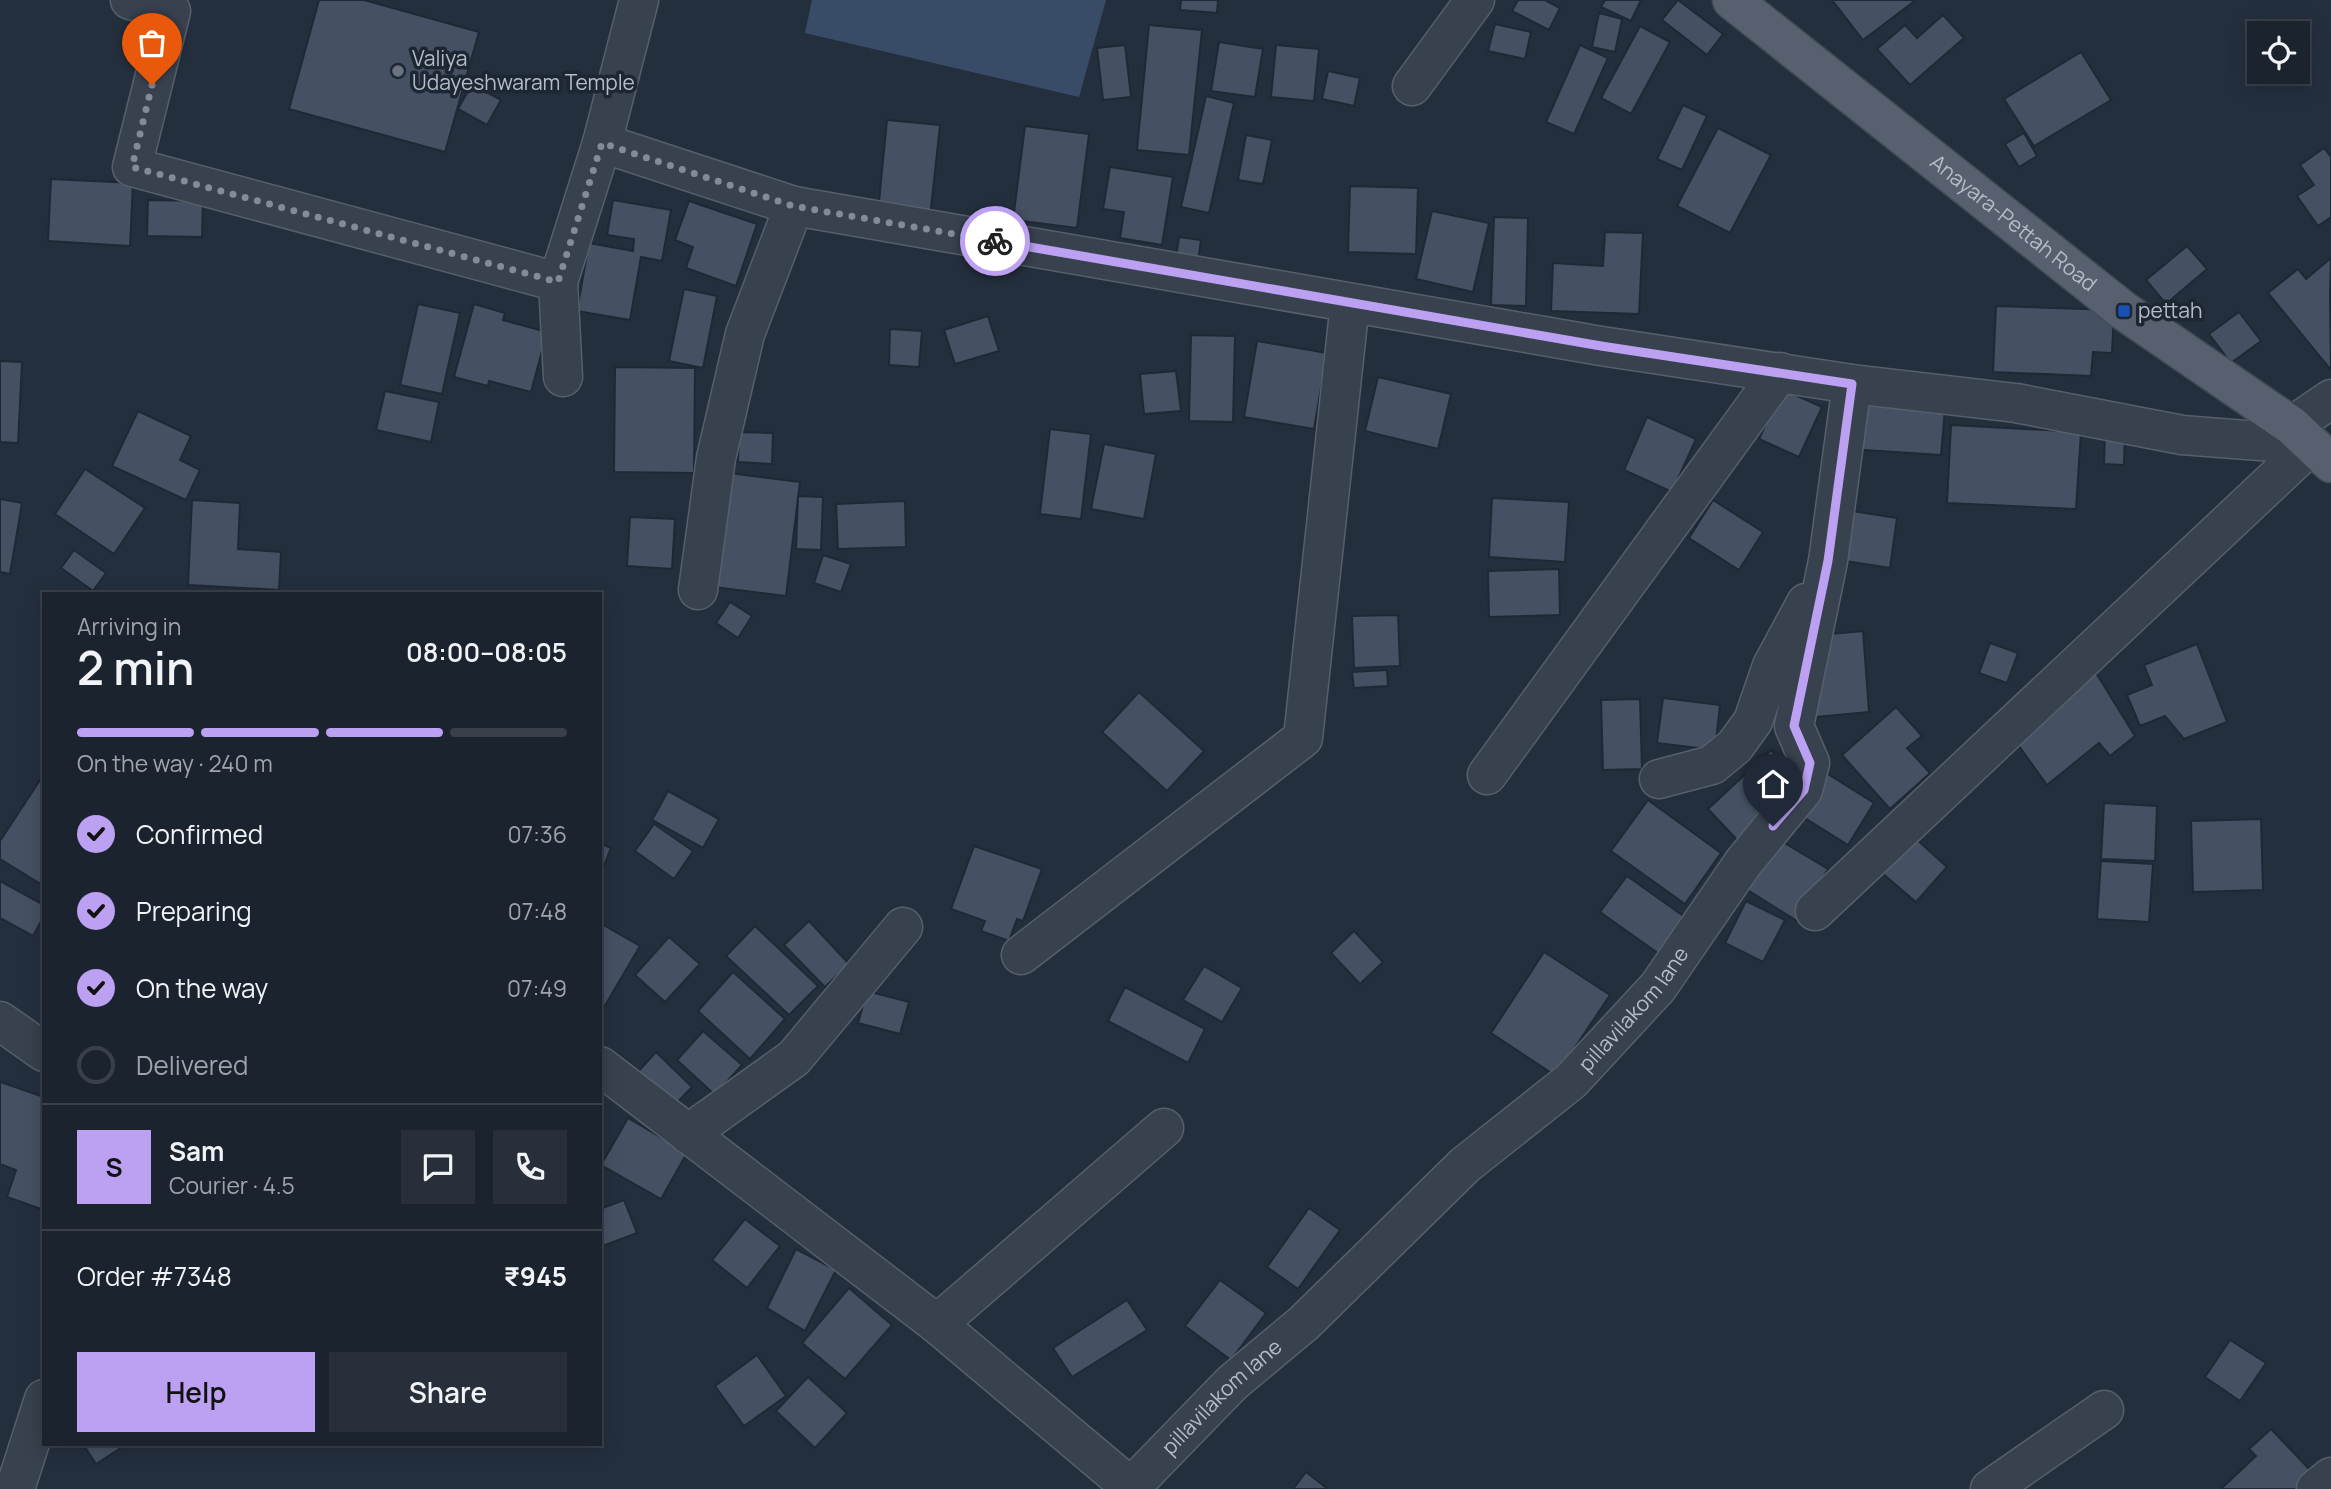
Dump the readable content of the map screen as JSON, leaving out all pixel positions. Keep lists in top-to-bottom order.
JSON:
{
  "streets": {
    "main road": ["Anayara-Pettah Road"],
    "street": ["pillavilakom lane"]
  },
  "places": {
    "other": ["Valiya Udayeshwaram Temple"],
    "transit": ["pettah"]
  },
  "page": {
    "heading": ["2 min", "Arriving in", "08:00–08:05"],
    "panel": [
      "Sam",
      "Courier · 4.5",
      "Order #7348",
      "₹945"
    ],
    "bar": "On the way · 240 m",
    "list": [
      ["Confirmed", "07:36"],
      ["Preparing", "07:48"],
      ["On the way", "07:49"],
      "Delivered"
    ],
    "round": "S",
    "buttons": ["Help", "Share"]
  }
}
